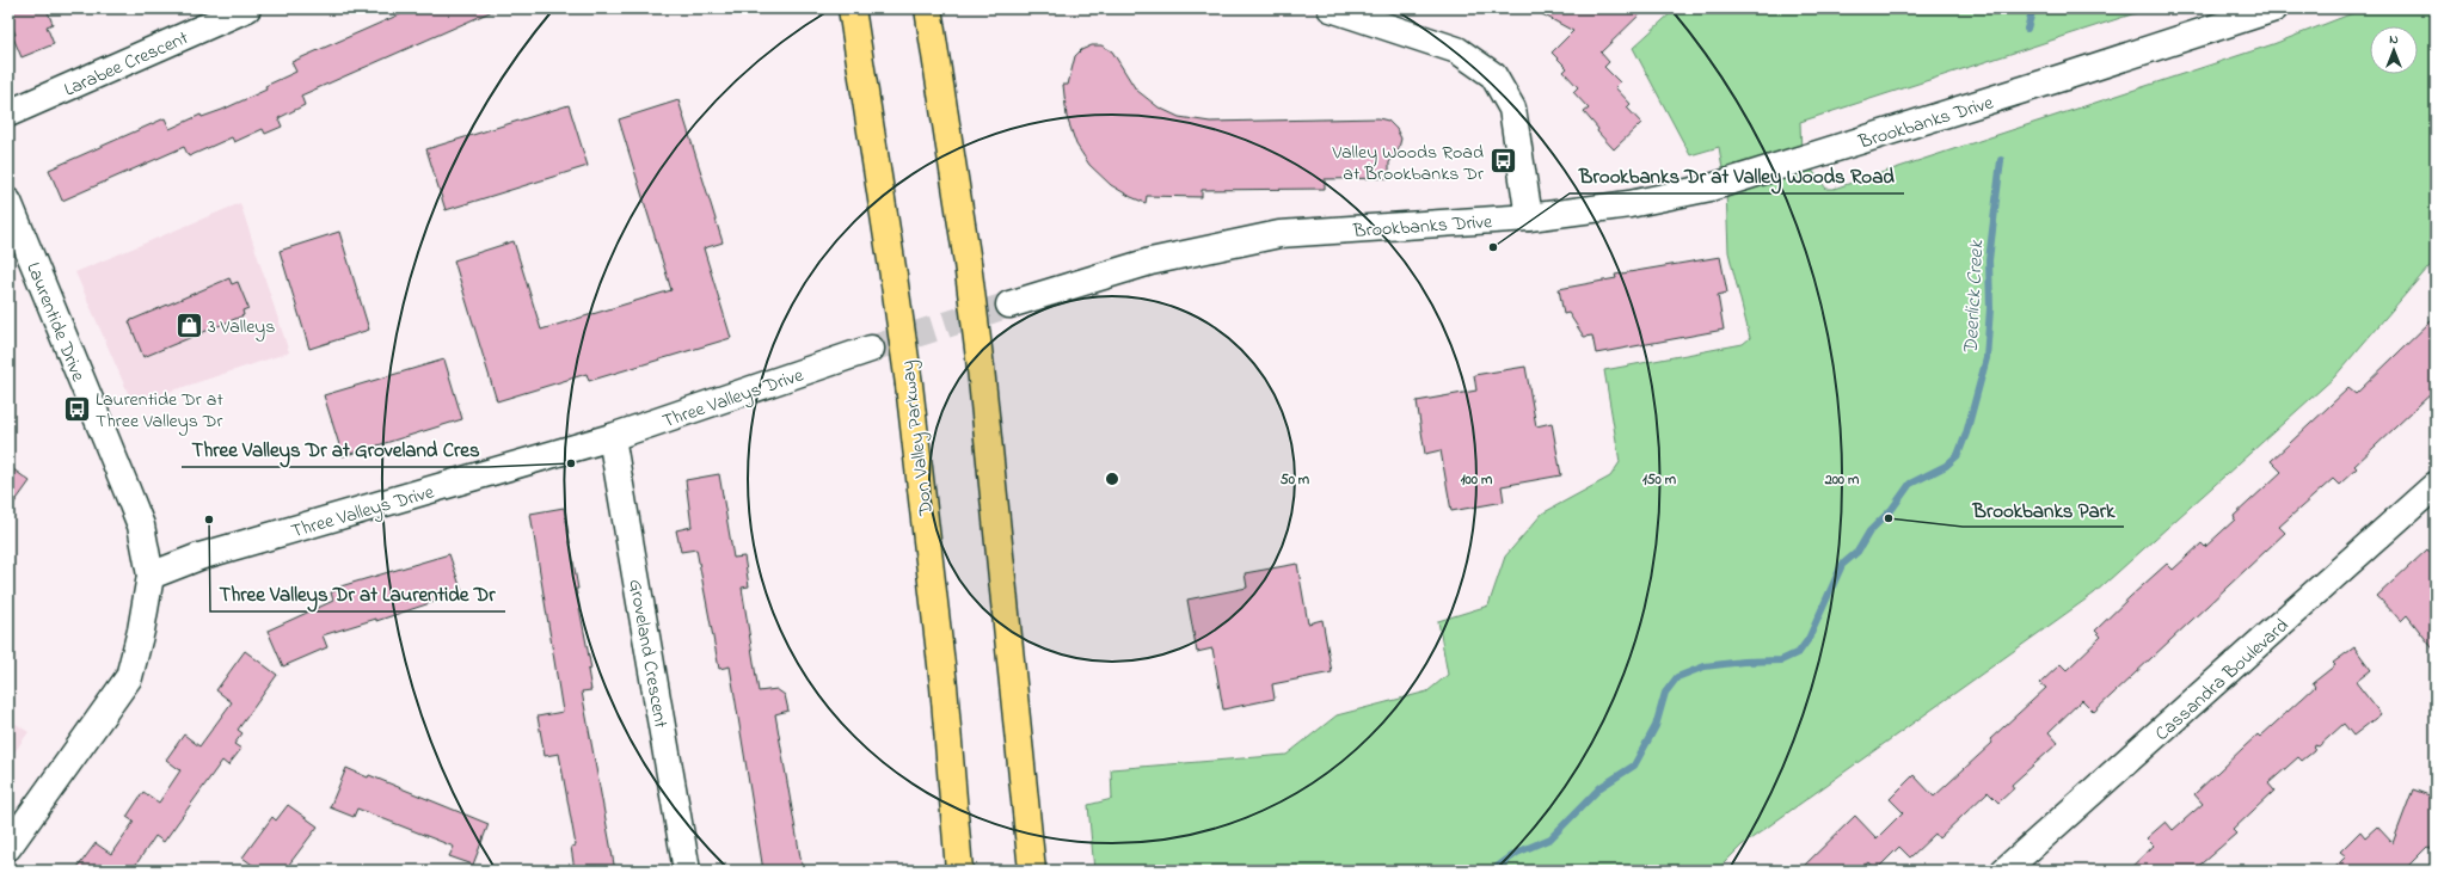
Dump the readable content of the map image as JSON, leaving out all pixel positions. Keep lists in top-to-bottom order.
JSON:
{
  "streets": {
    "highway": ["Don Valley Parkway"],
    "street": [
      "Larabee Crescent",
      "Brookbanks Drive",
      "Laurentide Drive",
      "Three Valleys Drive",
      "Groveland Crescent",
      "Cassandra Boulevard"
    ]
  },
  "crossings": [
    ["Laurentide Drive", "Three Valleys Drive"],
    ["Three Valleys Drive", "Groveland Crescent"]
  ],
  "water": ["Deerlick Creek"],
  "places": {
    "bus stop": ["Valley Woods Road at Brookbanks Dr", "Laurentide Dr at Three Valleys Dr"],
    "other": [
      "Brookbanks Dr at Valley Woods Road",
      "Three Valleys Dr at Groveland Cres",
      "Brookbanks Park",
      "Three Valleys Dr at Laurentide Dr"
    ],
    "shop": ["3 Valleys"]
  },
  "north": "top",
  "rings": [
    "50 m",
    "100 m",
    "150 m",
    "200 m"
  ]
}
